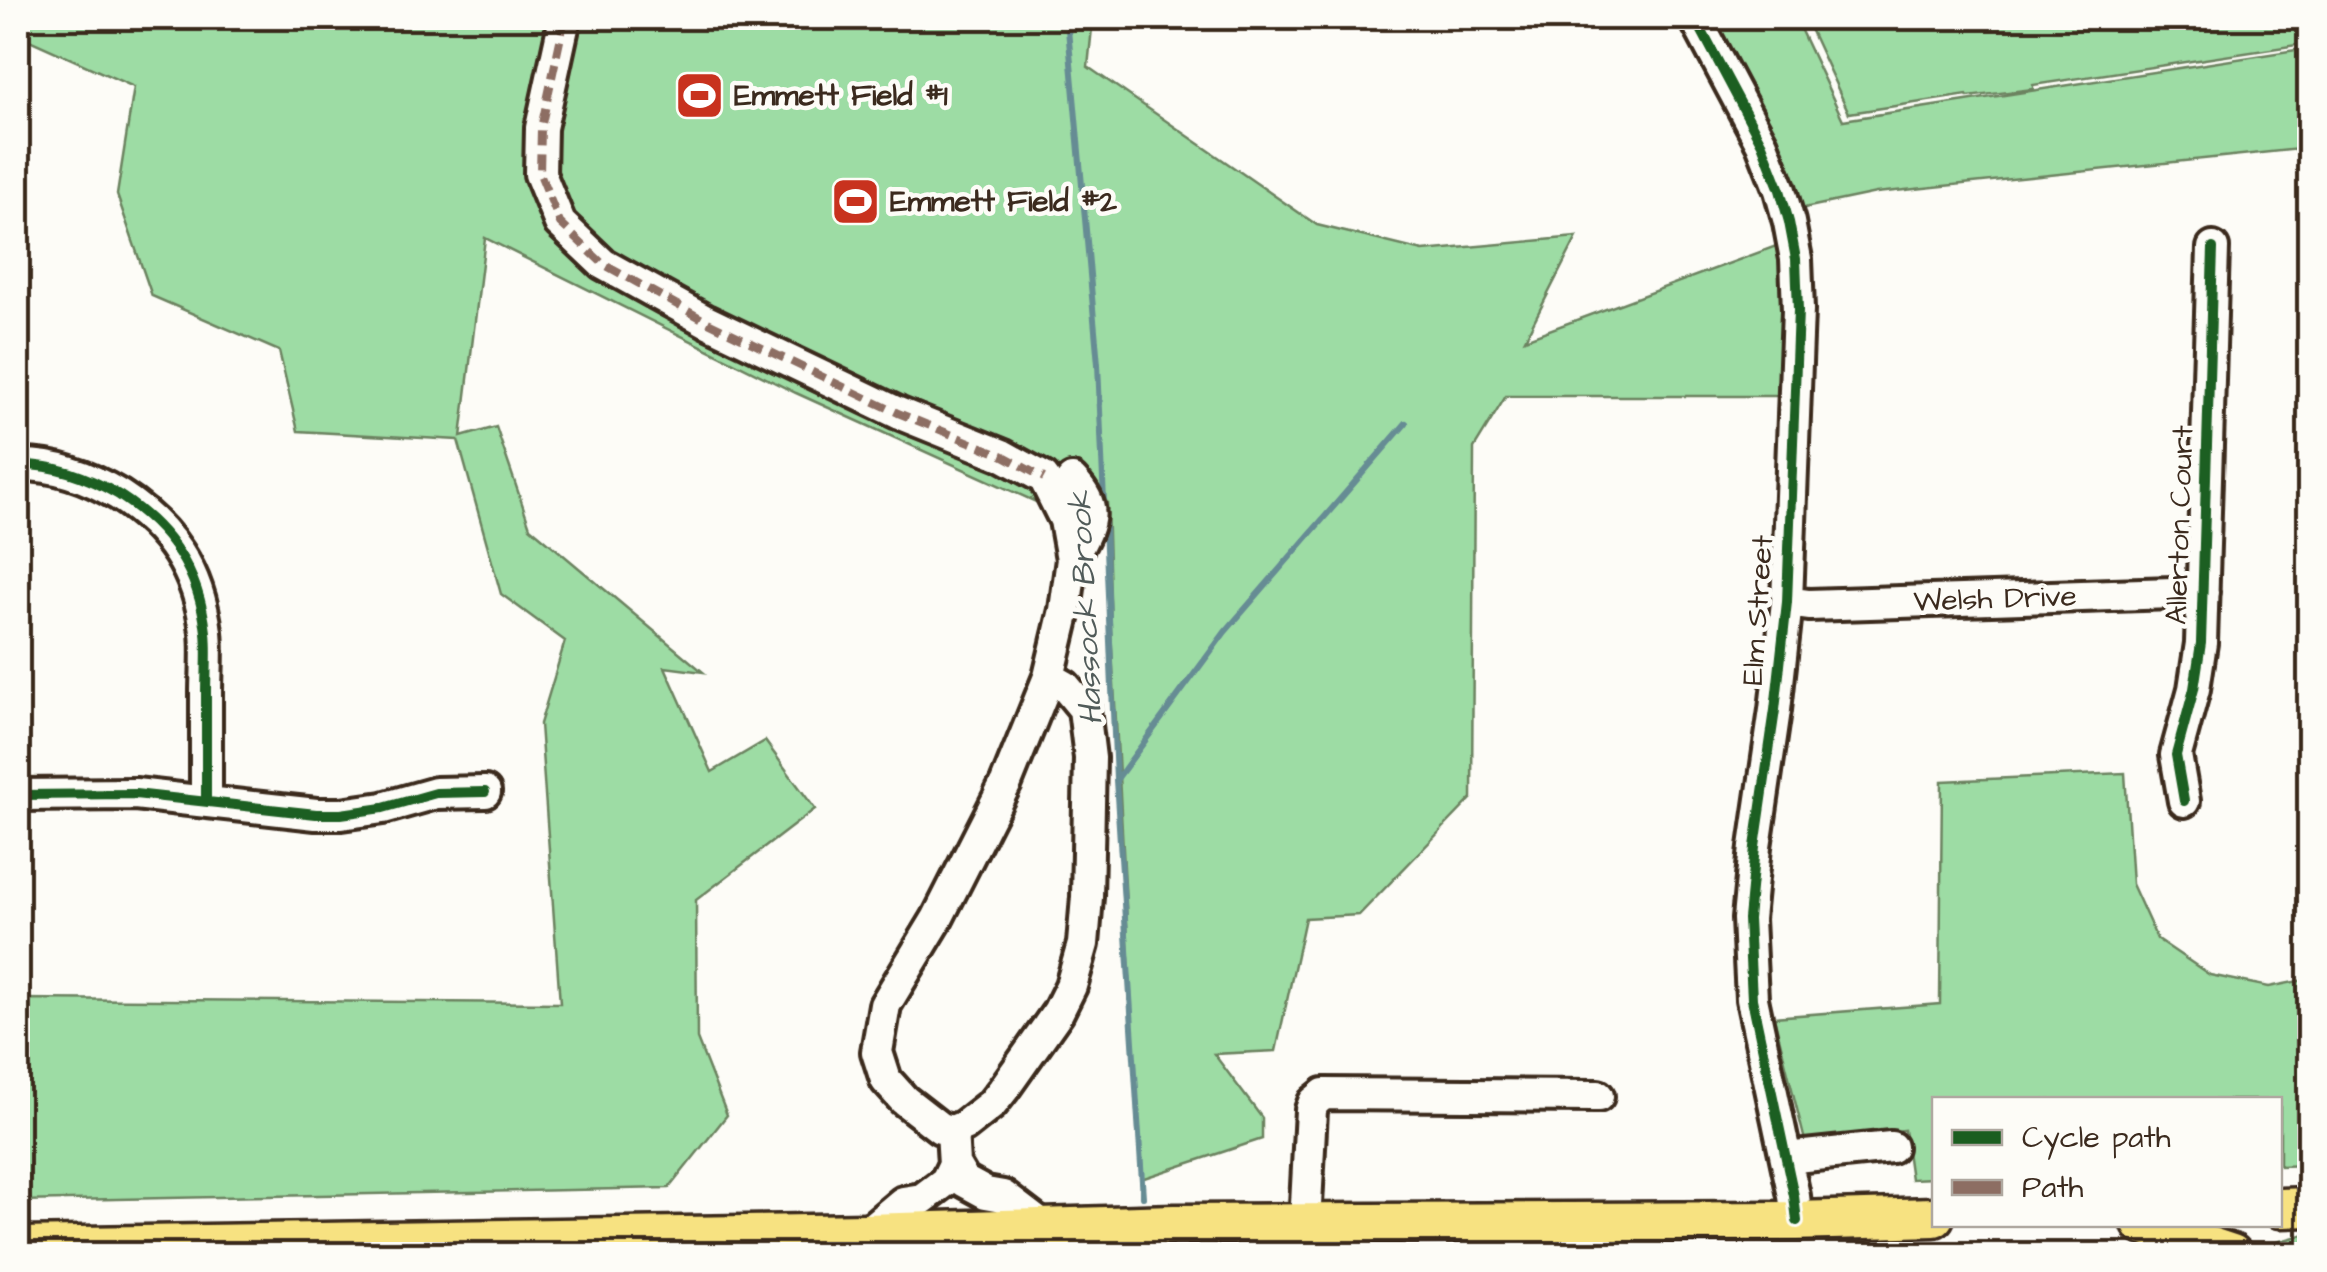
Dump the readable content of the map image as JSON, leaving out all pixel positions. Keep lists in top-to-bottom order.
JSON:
{
  "streets": {
    "street": ["Allerton Court", "Welsh Drive", "Elm Street"]
  },
  "crossings": [
    ["Allerton Court", "Welsh Drive"],
    ["Welsh Drive", "Elm Street"]
  ],
  "water": ["Hassock Brook"],
  "places": {
    "sports": ["Emmett Field #1", "Emmett Field #2"]
  },
  "legend": ["Cycle path", "Path"]
}
